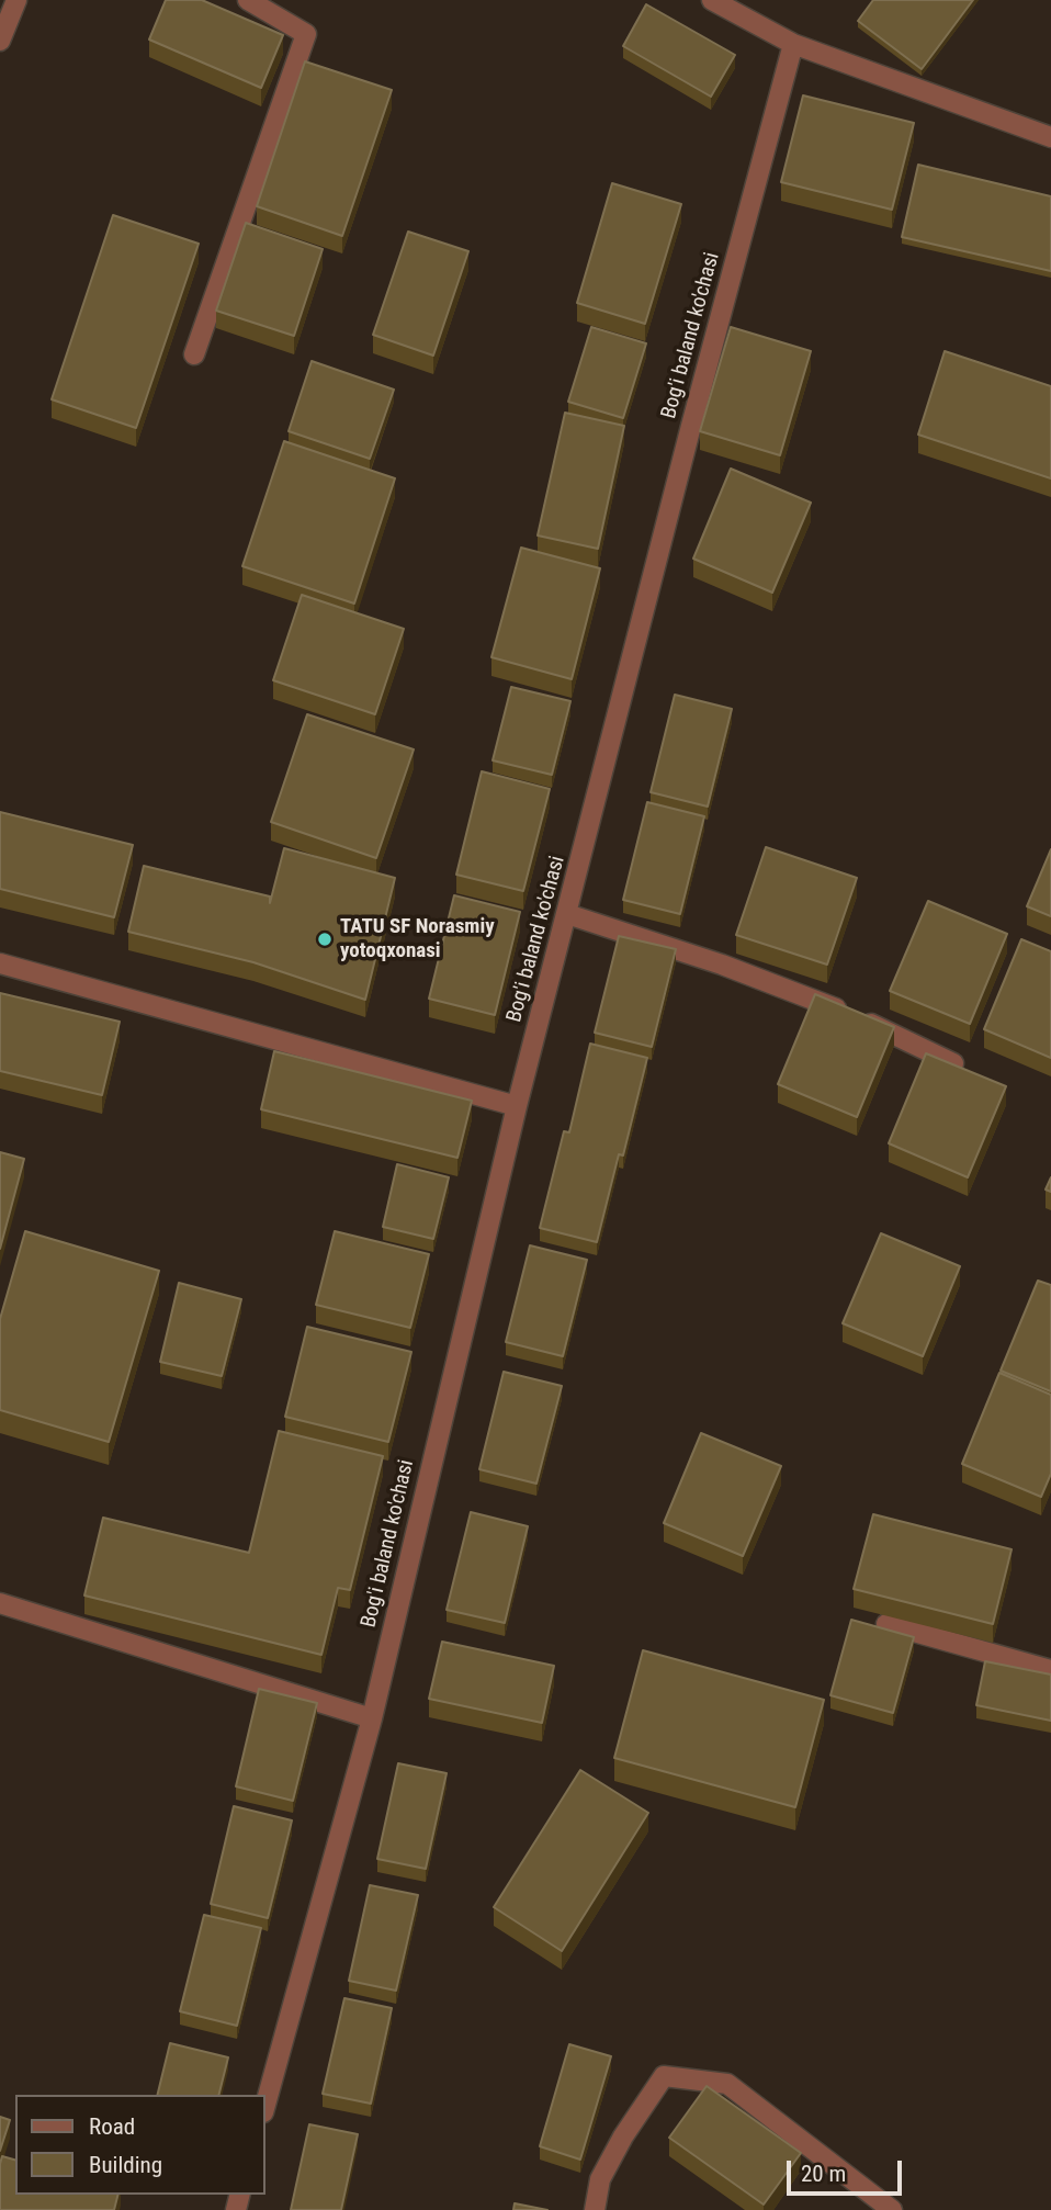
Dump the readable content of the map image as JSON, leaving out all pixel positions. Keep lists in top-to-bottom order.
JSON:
{
  "streets": {
    "street": ["Bog'i baland ko'chasi"]
  },
  "places": ["TATU SF Norasmiy yotoqxonasi"],
  "legend": ["Road", "Building"],
  "scale_bar": "20 m"
}
